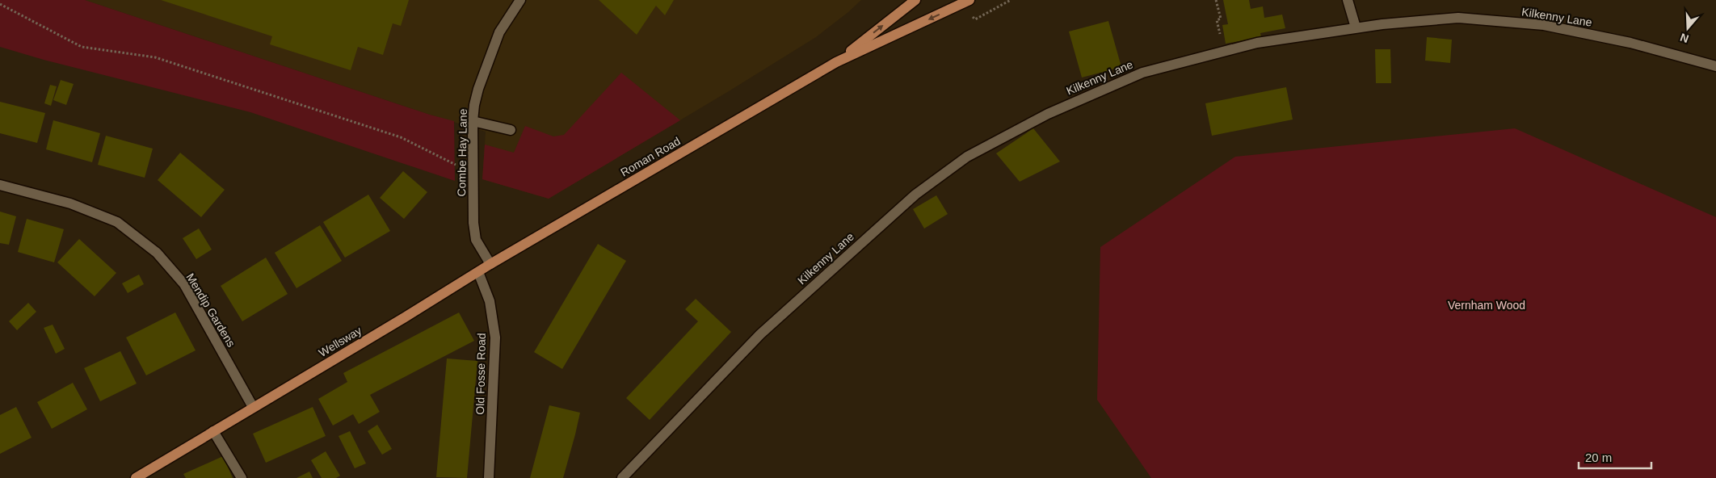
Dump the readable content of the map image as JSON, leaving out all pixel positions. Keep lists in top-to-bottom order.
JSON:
{
  "streets": {
    "main road": ["Roman Road", "Wellsway"],
    "street": [
      "Kilkenny Lane",
      "Combe Hay Lane",
      "Mendip Gardens",
      "Old Fosse Road"
    ]
  },
  "crossings": [
    ["Combe Hay Lane", "Roman Road"],
    ["Roman Road", "Wellsway"],
    ["Roman Road", "Old Fosse Road"],
    ["Mendip Gardens", "Wellsway"],
    ["Wellsway", "Old Fosse Road"]
  ],
  "parks": ["Vernham Wood"],
  "scale_bar": "20 m",
  "north": "bottom"
}
